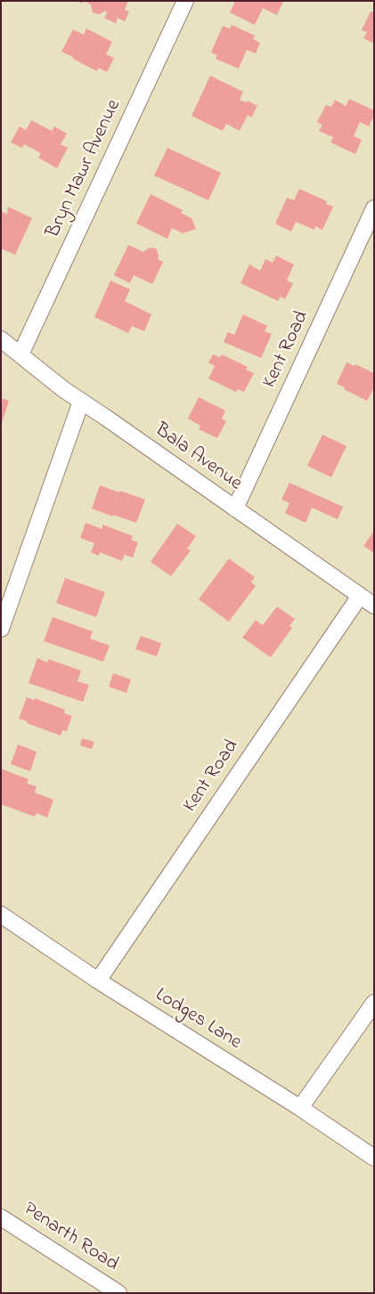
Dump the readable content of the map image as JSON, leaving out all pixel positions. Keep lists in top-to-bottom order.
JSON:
{
  "streets": {
    "street": [
      "Bryn Mawr Avenue",
      "Kent Road",
      "Bala Avenue",
      "Lodges Lane",
      "Penarth Road"
    ]
  },
  "crossings": [
    ["Bryn Mawr Avenue", "Bala Avenue"],
    ["Kent Road", "Bala Avenue"],
    ["Kent Road", "Lodges Lane"]
  ]
}
